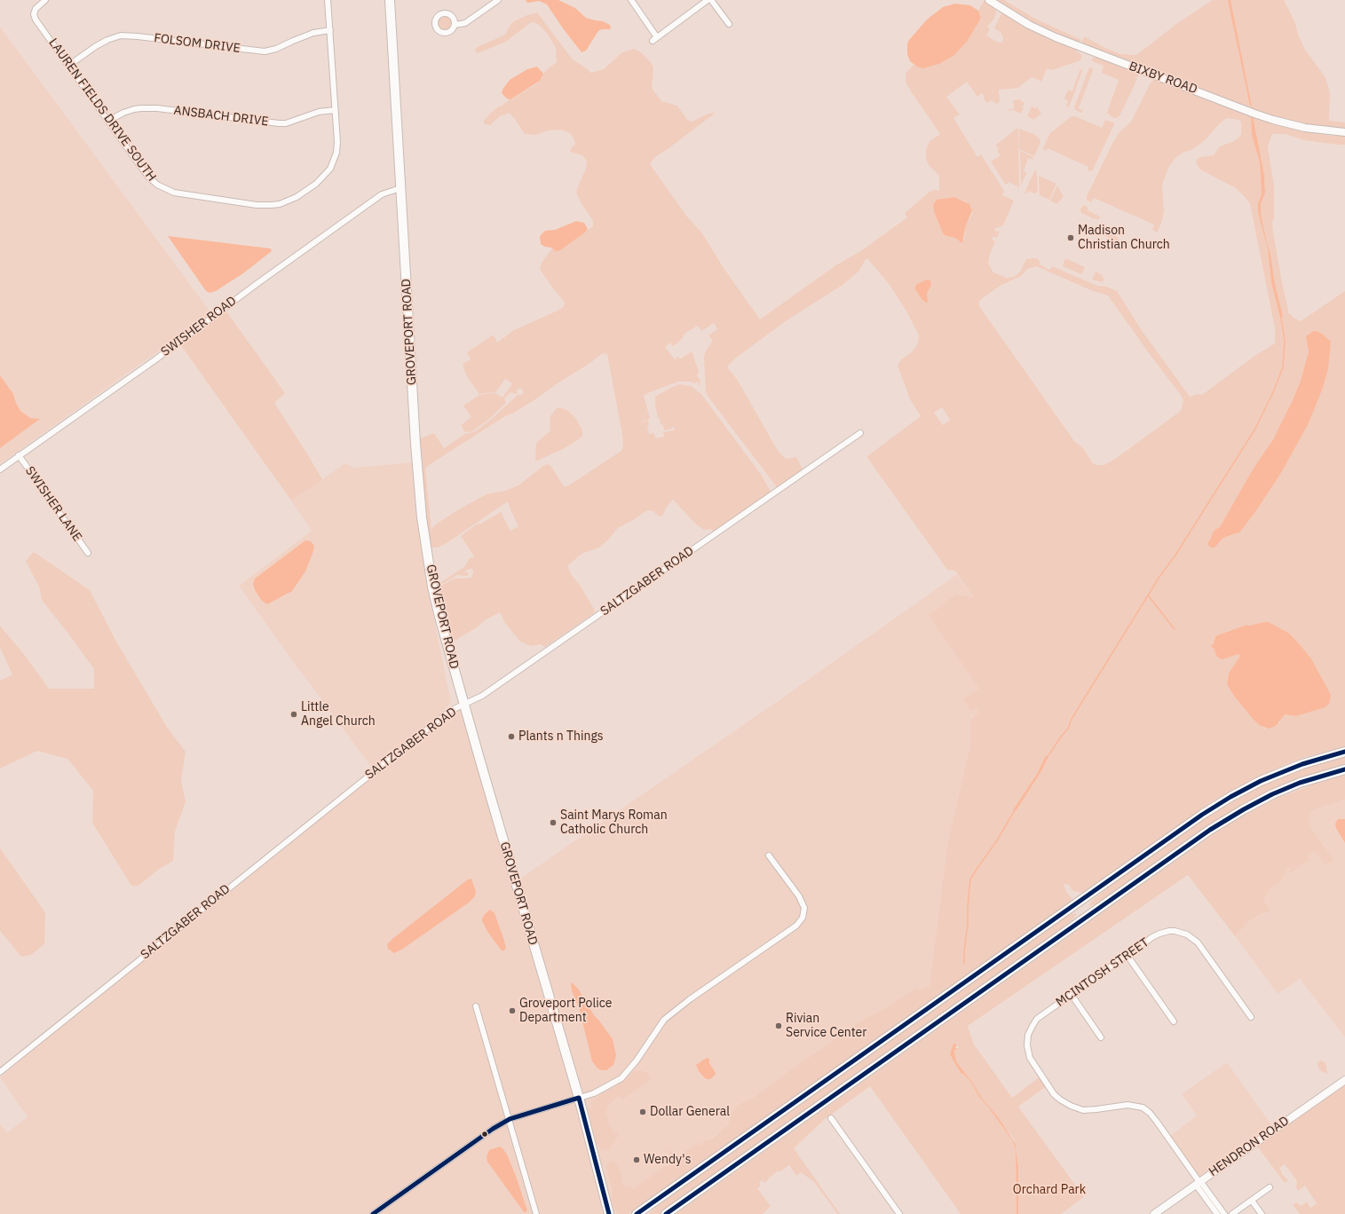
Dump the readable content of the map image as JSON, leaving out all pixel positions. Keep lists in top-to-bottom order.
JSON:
{
  "streets": {
    "main road": ["GROVEPORT ROAD"],
    "street": [
      "FOLSOM DRIVE",
      "BIXBY ROAD",
      "LAUREN FIELDS DRIVE SOUTH",
      "ANSBACH DRIVE",
      "SWISHER ROAD",
      "SWISHER LANE",
      "SALTZGABER ROAD",
      "MCINTOSH STREET",
      "HENDRON ROAD"
    ]
  },
  "crossings": [
    ["FOLSOM DRIVE", "LAUREN FIELDS DRIVE SOUTH"],
    ["LAUREN FIELDS DRIVE SOUTH", "ANSBACH DRIVE"],
    ["SWISHER ROAD", "GROVEPORT ROAD"],
    ["SWISHER ROAD", "SWISHER LANE"],
    ["GROVEPORT ROAD", "SALTZGABER ROAD"],
    ["MCINTOSH STREET", "HENDRON ROAD"]
  ],
  "parks": ["Orchard Park"],
  "places": [
    "Madison Christian Church",
    "Little Angel Church",
    "Plants n Things",
    "Saint Marys Roman Catholic Church",
    "Groveport Police Department",
    "Rivian Service Center",
    "Dollar General",
    "Wendy's"
  ]
}
